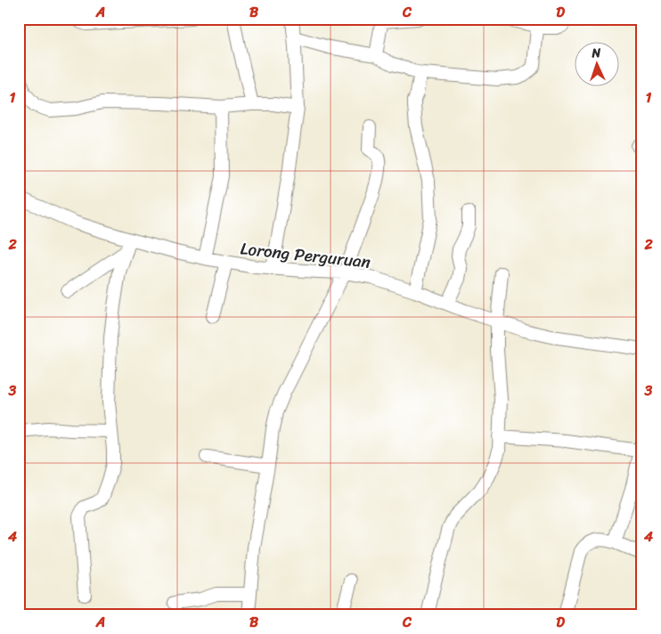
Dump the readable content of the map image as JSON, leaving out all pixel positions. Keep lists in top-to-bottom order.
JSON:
{
  "streets": {
    "street": ["Lorong Perguruan"]
  },
  "north": "top",
  "grid": {
    "columns": [
      "A",
      "B",
      "C",
      "D"
    ],
    "rows": [
      "1",
      "2",
      "3",
      "4"
    ]
  }
}
